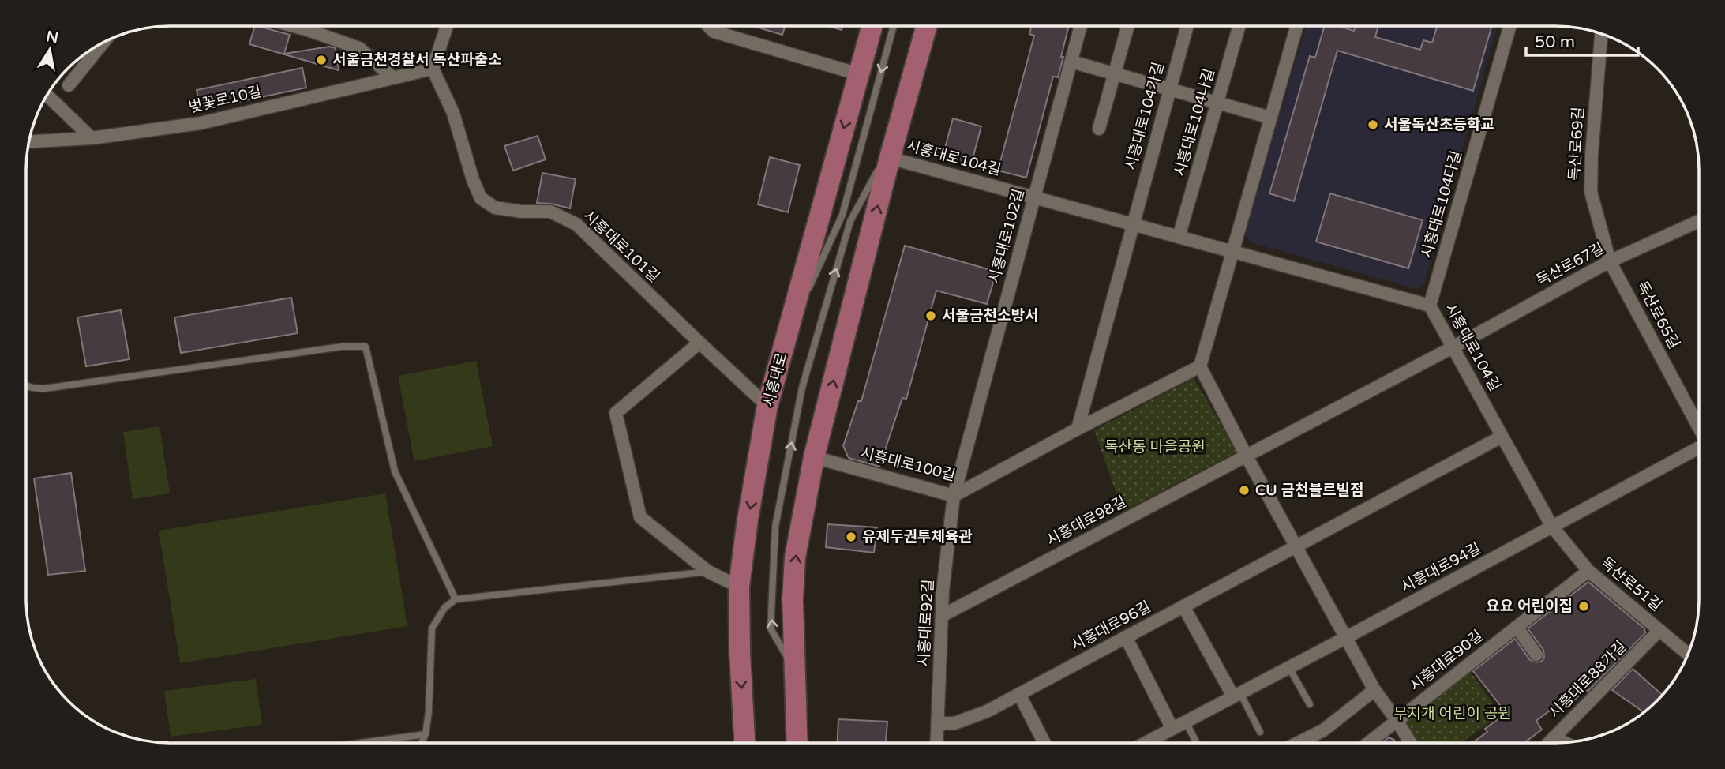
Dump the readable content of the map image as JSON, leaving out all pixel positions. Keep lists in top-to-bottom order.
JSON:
{
  "streets": {
    "main road": ["시흥대로"],
    "street": [
      "벚꽃로10길",
      "시흥대로104가길",
      "시흥대로104나길",
      "독산로69길",
      "시흥대로104길",
      "시흥대로104다길",
      "시흥대로102길",
      "시흥대로101길",
      "독산로67길",
      "독산로65길",
      "시흥대로100길",
      "시흥대로98길",
      "시흥대로94길",
      "독산로51길",
      "시흥대로92길",
      "시흥대로96길",
      "시흥대로90길",
      "시흥대로88가길"
    ]
  },
  "crossings": [
    ["벚꽃로10길", "시흥대로101길"],
    ["시흥대로104가길", "시흥대로104길"],
    ["시흥대로104나길", "시흥대로104길"],
    ["독산로69길", "독산로67길"],
    ["독산로69길", "독산로65길"],
    ["시흥대로104길", "시흥대로104다길"],
    ["시흥대로104길", "시흥대로102길"],
    ["시흥대로104길", "독산로67길"],
    ["시흥대로104길", "독산로65길"],
    ["시흥대로104길", "시흥대로98길"],
    ["시흥대로104길", "시흥대로94길"],
    ["시흥대로104길", "독산로51길"],
    ["시흥대로104길", "시흥대로96길"],
    ["시흥대로102길", "시흥대로100길"],
    ["시흥대로102길", "시흥대로92길"],
    ["시흥대로101길", "시흥대로"],
    ["독산로67길", "독산로65길"],
    ["독산로67길", "시흥대로98길"],
    ["독산로65길", "시흥대로94길"],
    ["독산로65길", "독산로51길"],
    ["시흥대로100길", "시흥대로92길"],
    ["시흥대로98길", "시흥대로92길"],
    ["시흥대로94길", "독산로51길"],
    ["독산로51길", "시흥대로90길"],
    ["독산로51길", "시흥대로88가길"],
    ["시흥대로92길", "시흥대로96길"]
  ],
  "parks": ["독산동 마을공원", "무지개 어린이 공원"],
  "places": [
    "서울금천경찰서 독산파출소",
    "서울독산초등학교",
    "서울금천소방서",
    "CU 금천블르빌점",
    "유제두권투체육관",
    "요요 어린이집"
  ],
  "scale_bar": "50 m",
  "north": "top"
}
